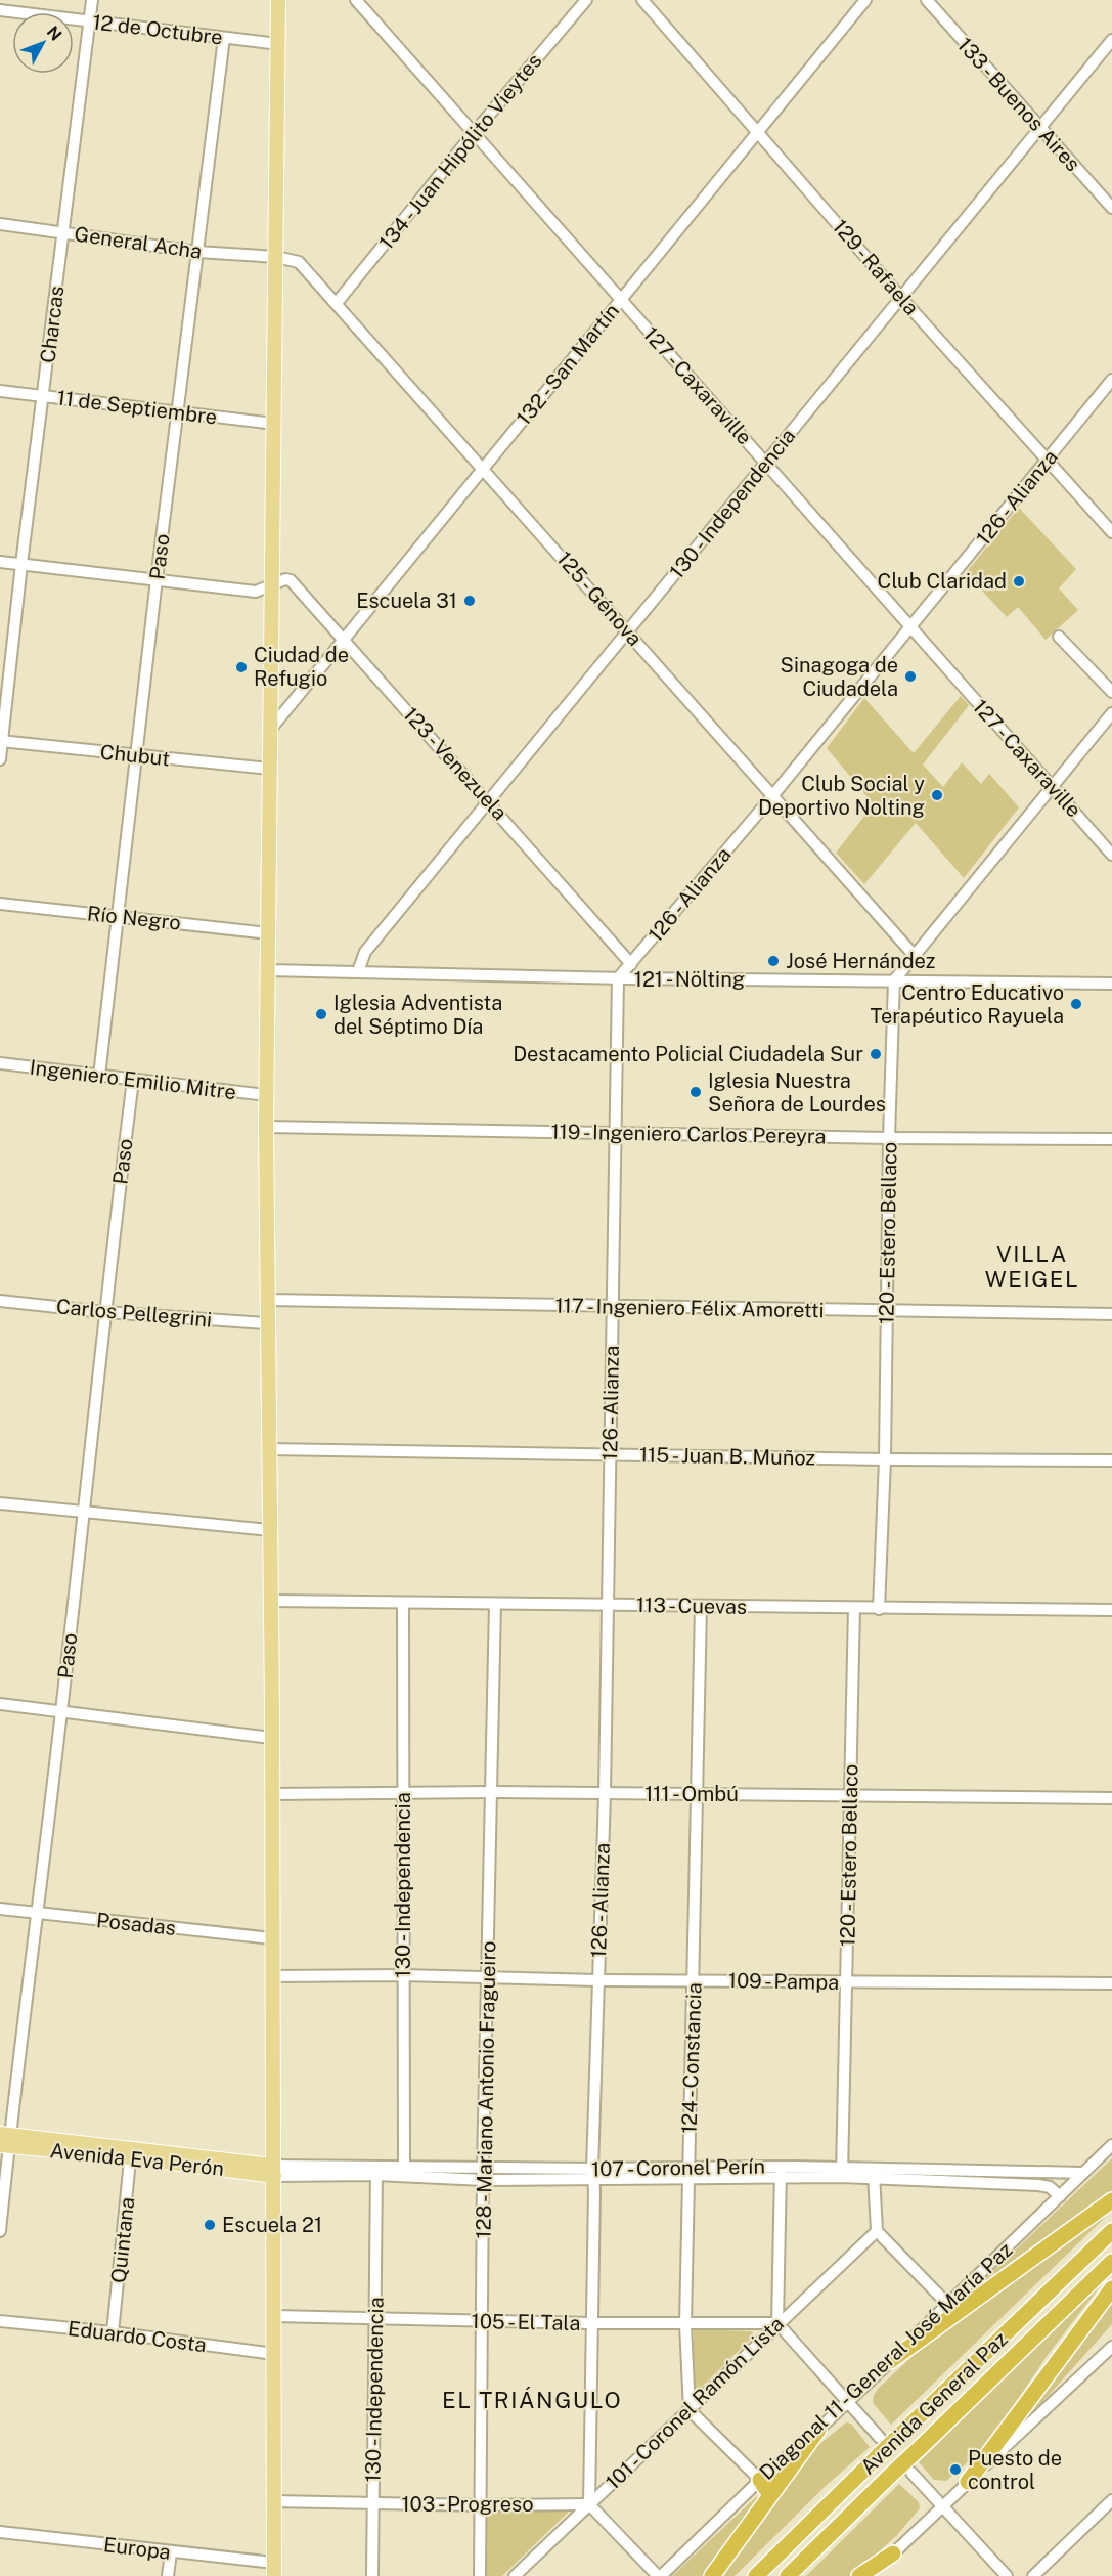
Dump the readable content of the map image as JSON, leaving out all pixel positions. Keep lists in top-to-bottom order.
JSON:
{
  "streets": {
    "highway": ["Avenida General Paz"],
    "main road": ["Avenida Eva Perón"],
    "street": [
      "12 de Octubre",
      "133 - Buenos Aires",
      "134 - Juan Hipólito Vieytes",
      "General Acha",
      "129 - Rafaela",
      "Charcas",
      "132 - San Martín",
      "127 - Caxaraville",
      "11 de Septiembre",
      "126 - Alianza",
      "130 - Independencia",
      "Paso",
      "125 - Génova",
      "Chubut",
      "123 - Venezuela",
      "Río Negro",
      "121 - Nölting",
      "Ingeniero Emilio Mitre",
      "119 - Ingeniero Carlos Pereyra",
      "120 - Estero Bellaco",
      "117 - Ingeniero Félix Amoretti",
      "Carlos Pellegrini",
      "115 - Juan B. Muñoz",
      "113 - Cuevas",
      "111 - Ombú",
      "Posadas",
      "109 - Pampa",
      "124 - Constancia",
      "128 - Mariano Antonio Fragueiro",
      "107 - Coronel Perín",
      "Quintana",
      "105 - El Tala",
      "Eduardo Costa",
      "Diagonal 11 - General José María Paz",
      "101 - Coronel Ramón Lista",
      "103 - Progreso",
      "Europa"
    ]
  },
  "crossings": [
    ["12 de Octubre", "Charcas"],
    ["12 de Octubre", "Paso"],
    ["133 - Buenos Aires", "130 - Independencia"],
    ["134 - Juan Hipólito Vieytes", "127 - Caxaraville"],
    ["134 - Juan Hipólito Vieytes", "125 - Génova"],
    ["General Acha", "Charcas"],
    ["General Acha", "Paso"],
    ["General Acha", "125 - Génova"],
    ["129 - Rafaela", "132 - San Martín"],
    ["129 - Rafaela", "126 - Alianza"],
    ["129 - Rafaela", "130 - Independencia"],
    ["Charcas", "11 de Septiembre"],
    ["Charcas", "Chubut"],
    ["132 - San Martín", "127 - Caxaraville"],
    ["132 - San Martín", "125 - Génova"],
    ["132 - San Martín", "123 - Venezuela"],
    ["127 - Caxaraville", "126 - Alianza"],
    ["127 - Caxaraville", "130 - Independencia"],
    ["11 de Septiembre", "Paso"],
    ["126 - Alianza", "125 - Génova"],
    ["126 - Alianza", "123 - Venezuela"],
    ["126 - Alianza", "121 - Nölting"],
    ["126 - Alianza", "119 - Ingeniero Carlos Pereyra"],
    ["126 - Alianza", "117 - Ingeniero Félix Amoretti"],
    ["126 - Alianza", "115 - Juan B. Muñoz"],
    ["126 - Alianza", "113 - Cuevas"],
    ["126 - Alianza", "111 - Ombú"],
    ["126 - Alianza", "109 - Pampa"],
    ["126 - Alianza", "107 - Coronel Perín"],
    ["126 - Alianza", "105 - El Tala"],
    ["126 - Alianza", "101 - Coronel Ramón Lista"],
    ["126 - Alianza", "103 - Progreso"],
    ["130 - Independencia", "125 - Génova"],
    ["130 - Independencia", "123 - Venezuela"],
    ["130 - Independencia", "121 - Nölting"],
    ["130 - Independencia", "113 - Cuevas"],
    ["130 - Independencia", "111 - Ombú"],
    ["130 - Independencia", "109 - Pampa"],
    ["130 - Independencia", "107 - Coronel Perín"],
    ["130 - Independencia", "105 - El Tala"],
    ["130 - Independencia", "103 - Progreso"],
    ["Paso", "Chubut"],
    ["Paso", "Río Negro"],
    ["Paso", "Ingeniero Emilio Mitre"],
    ["Paso", "Carlos Pellegrini"],
    ["Paso", "Posadas"],
    ["Paso", "Avenida Eva Perón"],
    ["121 - Nölting", "120 - Estero Bellaco"],
    ["119 - Ingeniero Carlos Pereyra", "120 - Estero Bellaco"],
    ["120 - Estero Bellaco", "117 - Ingeniero Félix Amoretti"],
    ["120 - Estero Bellaco", "115 - Juan B. Muñoz"],
    ["120 - Estero Bellaco", "113 - Cuevas"],
    ["120 - Estero Bellaco", "111 - Ombú"],
    ["120 - Estero Bellaco", "109 - Pampa"],
    ["120 - Estero Bellaco", "107 - Coronel Perín"],
    ["113 - Cuevas", "124 - Constancia"],
    ["113 - Cuevas", "128 - Mariano Antonio Fragueiro"],
    ["111 - Ombú", "124 - Constancia"],
    ["111 - Ombú", "128 - Mariano Antonio Fragueiro"],
    ["109 - Pampa", "124 - Constancia"],
    ["109 - Pampa", "128 - Mariano Antonio Fragueiro"],
    ["124 - Constancia", "107 - Coronel Perín"],
    ["124 - Constancia", "105 - El Tala"],
    ["124 - Constancia", "101 - Coronel Ramón Lista"],
    ["128 - Mariano Antonio Fragueiro", "107 - Coronel Perín"],
    ["128 - Mariano Antonio Fragueiro", "105 - El Tala"],
    ["128 - Mariano Antonio Fragueiro", "103 - Progreso"],
    ["Avenida Eva Perón", "107 - Coronel Perín"],
    ["Avenida Eva Perón", "Quintana"],
    ["107 - Coronel Perín", "Diagonal 11 - General José María Paz"],
    ["Quintana", "Eduardo Costa"],
    ["105 - El Tala", "101 - Coronel Ramón Lista"],
    ["101 - Coronel Ramón Lista", "103 - Progreso"]
  ],
  "districts": ["VILLA WEIGEL", "EL TRIÁNGULO"],
  "places": [
    "Club Claridad",
    "Escuela 31",
    "Ciudad de Refugio",
    "Sinagoga de Ciudadela",
    "Club Social y Deportivo Nolting",
    "José Hernández",
    "Centro Educativo Terapéutico Rayuela",
    "Iglesia Adventista del Séptimo Día",
    "Destacamento Policial Ciudadela Sur",
    "Iglesia Nuestra Señora de Lourdes",
    "Escuela 21",
    "Puesto de control"
  ],
  "north": "top right"
}
